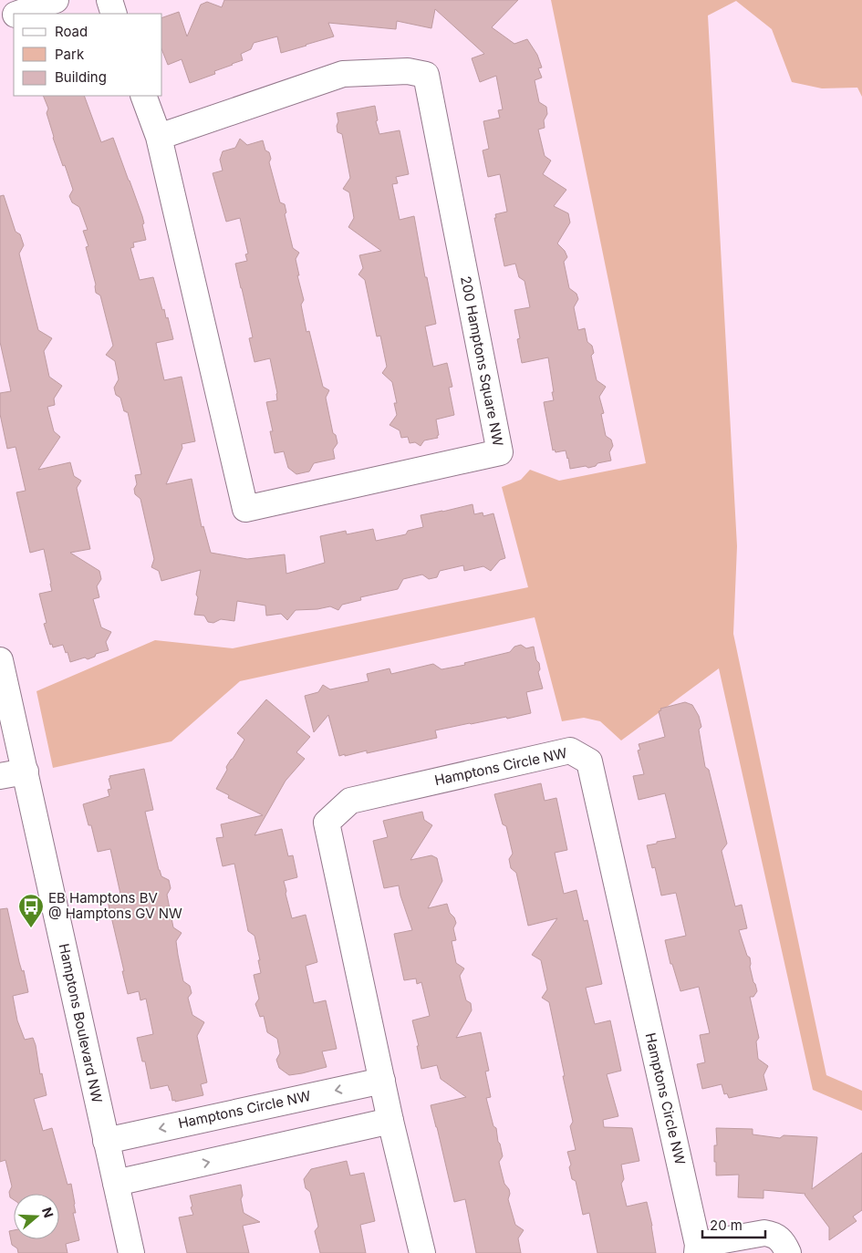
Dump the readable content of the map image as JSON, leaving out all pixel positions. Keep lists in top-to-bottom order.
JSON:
{
  "streets": {
    "street": ["200 Hamptons Square NW", "Hamptons Circle NW", "Hamptons Boulevard NW"]
  },
  "crossings": [
    ["Hamptons Circle NW", "Hamptons Boulevard NW"]
  ],
  "places": {
    "bus stop": ["EB Hamptons BV @ Hamptons GV NW"]
  },
  "legend": ["Road", "Park", "Building"],
  "scale_bar": "20 m",
  "north": "right"
}
